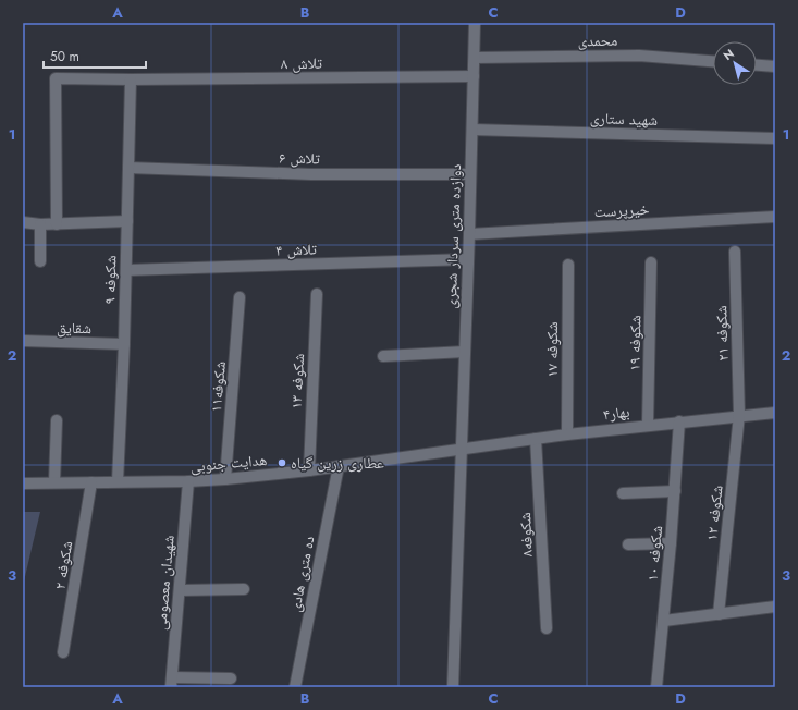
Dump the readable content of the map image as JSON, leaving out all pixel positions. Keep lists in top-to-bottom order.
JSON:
{
  "streets": {
    "street": [
      "محمدی",
      "تلاش ۸",
      "شهید ستاری",
      "تلاش ۶",
      "خیرپرست",
      "دوازده متری سردار شجری",
      "تلاش ۴",
      "شکوفه ۹",
      "شقایق",
      "شکوفه ۲۱",
      "شکوفه ۱۹",
      "شکوفه ۱۷",
      "شکوفه ۱۳",
      "شکوفه۱۱",
      "بهار۴",
      "هدایت جنوبی",
      "شکوفه ۱۲",
      "شکوفه۸",
      "شکوفه ۱۰",
      "شکوفه ۲",
      "ده متری هادی",
      "شهیدان معصومی"
    ]
  },
  "crossings": [
    ["محمدی", "دوازده متری سردار شجری"],
    ["تلاش ۸", "دوازده متری سردار شجری"],
    ["تلاش ۸", "شکوفه ۹"],
    ["شهید ستاری", "دوازده متری سردار شجری"],
    ["تلاش ۶", "دوازده متری سردار شجری"],
    ["تلاش ۶", "شکوفه ۹"],
    ["خیرپرست", "دوازده متری سردار شجری"],
    ["دوازده متری سردار شجری", "تلاش ۴"],
    ["دوازده متری سردار شجری", "بهار۴"],
    ["دوازده متری سردار شجری", "هدایت جنوبی"],
    ["تلاش ۴", "شکوفه ۹"],
    ["شکوفه ۹", "شقایق"],
    ["شکوفه ۹", "هدایت جنوبی"],
    ["شکوفه ۲۱", "بهار۴"],
    ["شکوفه ۲۱", "شکوفه ۱۲"],
    ["شکوفه ۱۹", "بهار۴"],
    ["شکوفه ۱۷", "بهار۴"],
    ["شکوفه ۱۳", "هدایت جنوبی"],
    ["شکوفه۱۱", "هدایت جنوبی"],
    ["بهار۴", "هدایت جنوبی"],
    ["بهار۴", "شکوفه ۱۲"],
    ["بهار۴", "شکوفه۸"],
    ["بهار۴", "شکوفه ۱۰"],
    ["هدایت جنوبی", "شکوفه ۲"],
    ["هدایت جنوبی", "ده متری هادی"],
    ["هدایت جنوبی", "شهیدان معصومی"]
  ],
  "places": ["عطاری زرین گیاه"],
  "scale_bar": "50 m",
  "north": "top left",
  "grid": {
    "columns": [
      "A",
      "B",
      "C",
      "D"
    ],
    "rows": ["1", "2", "3"]
  }
}
